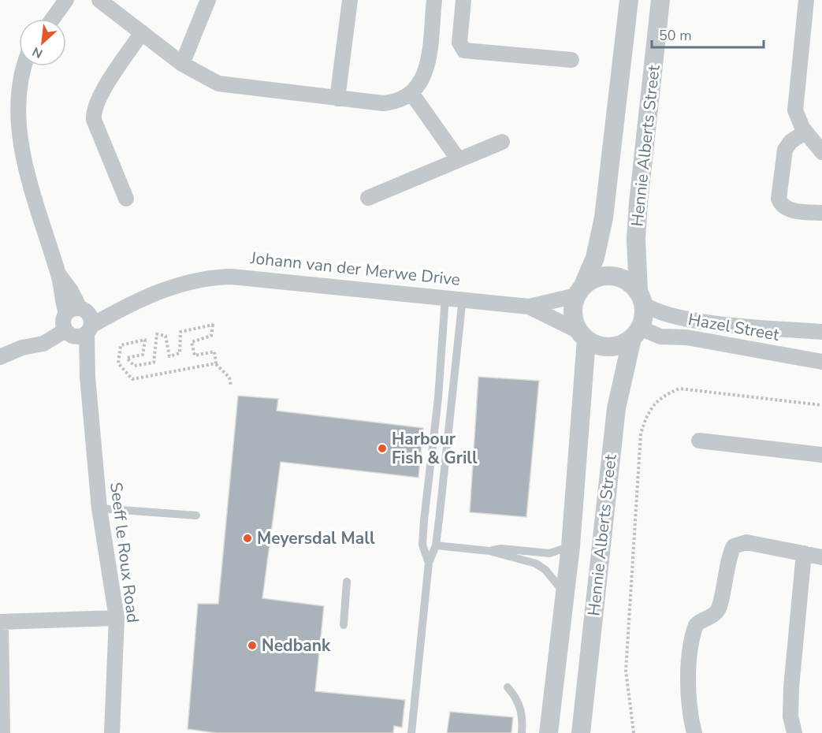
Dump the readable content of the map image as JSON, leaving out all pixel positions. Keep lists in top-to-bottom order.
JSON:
{
  "streets": {
    "street": [
      "Hennie Alberts Street",
      "Johann van der Merwe Drive",
      "Hazel Street",
      "Seeff le Roux Road"
    ]
  },
  "crossings": [
    ["Hennie Alberts Street", "Johann van der Merwe Drive"],
    ["Hennie Alberts Street", "Hazel Street"],
    ["Johann van der Merwe Drive", "Hazel Street"],
    ["Johann van der Merwe Drive", "Seeff le Roux Road"]
  ],
  "places": ["Harbour Fish & Grill", "Meyersdal Mall", "Nedbank"],
  "scale_bar": "50 m",
  "north": "bottom left"
}
